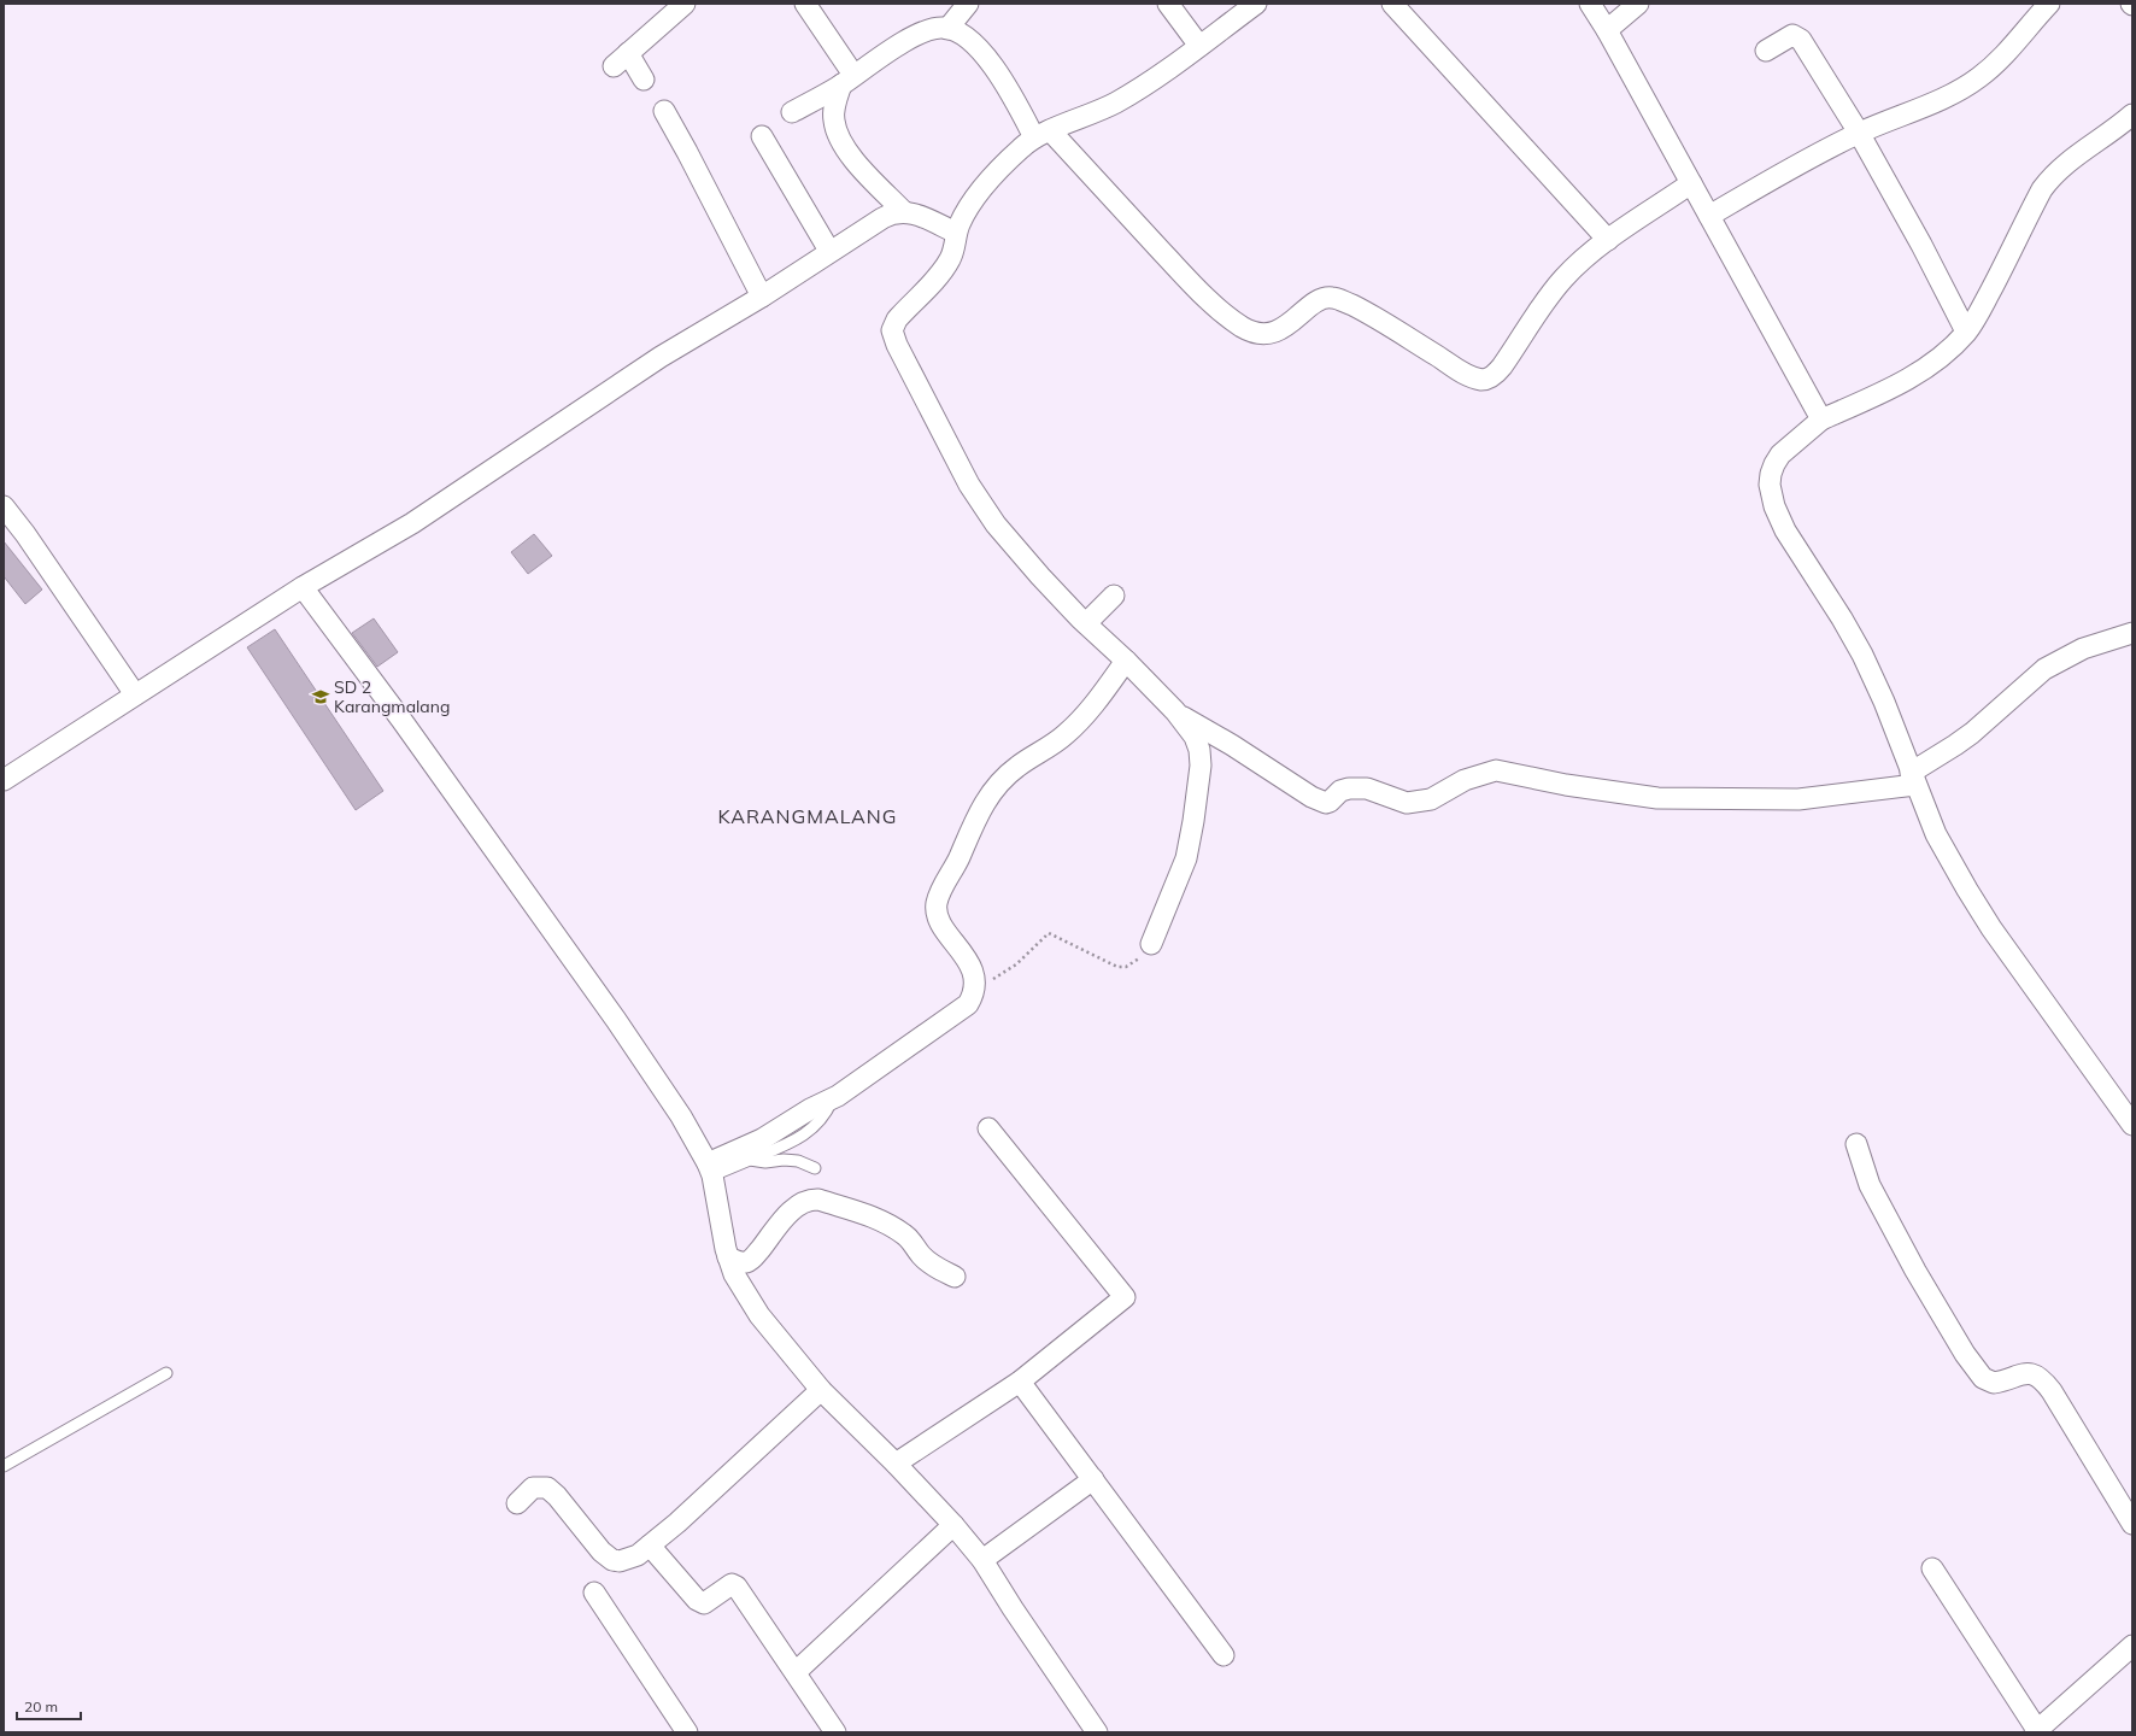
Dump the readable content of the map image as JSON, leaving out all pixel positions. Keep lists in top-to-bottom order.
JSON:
{
  "districts": ["KARANGMALANG"],
  "places": {
    "school or university": ["SD 2 Karangmalang"]
  },
  "scale_bar": "20 m"
}
